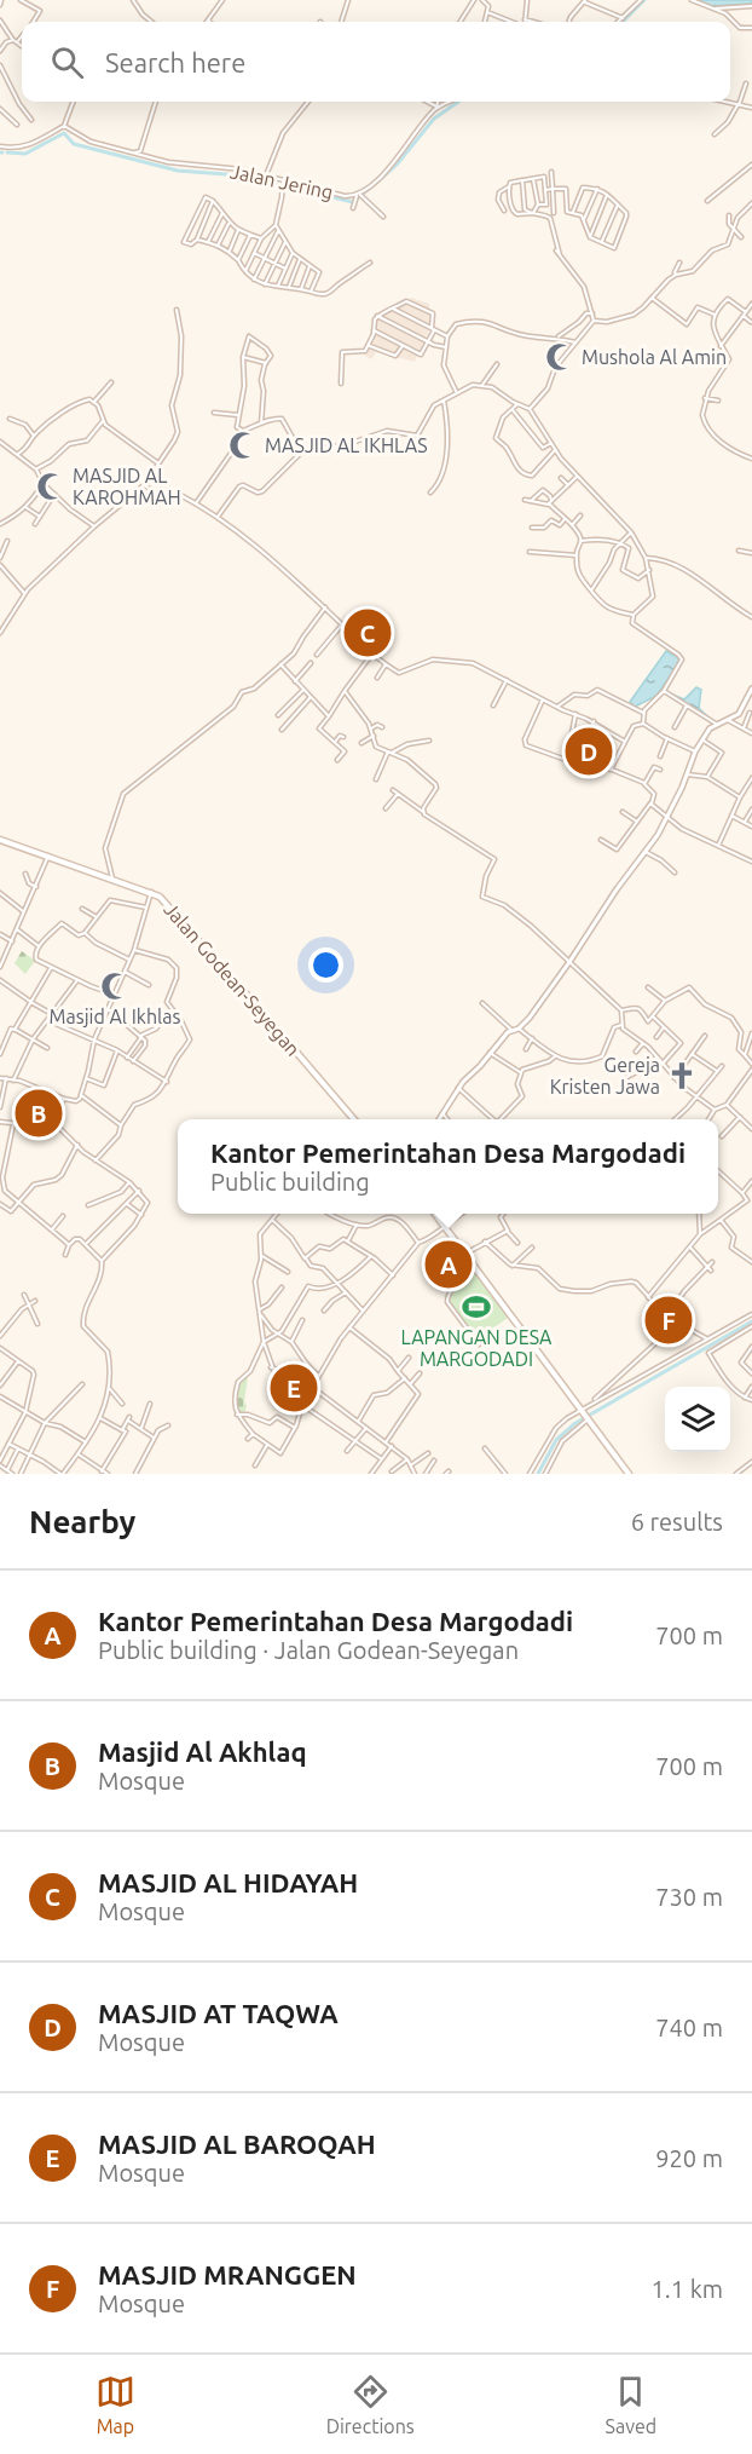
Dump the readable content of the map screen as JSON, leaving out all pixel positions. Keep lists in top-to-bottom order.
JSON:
{
  "streets": {
    "main road": ["Jalan Godean-Seyegan"],
    "street": ["Jalan Jering"]
  },
  "places": {
    "mosque": [
      "Mushola Al Amin",
      "MASJID AL IKHLAS",
      "MASJID AL KAROHMAH",
      "Masjid Al Ikhlas"
    ],
    "church": ["Gereja Kristen Jawa"],
    "sports": ["LAPANGAN DESA MARGODADI"]
  },
  "page": {
    "search": "Search here",
    "pins": [
      "C",
      "D",
      "B",
      "A",
      "F",
      "E"
    ],
    "popup": ["Kantor Pemerintahan Desa Margodadi", "Public building"],
    "heading": ["Nearby", "6 results"],
    "list": [
      {
        "mark": "A",
        "name": "Kantor Pemerintahan Desa Margodadi",
        "note": "Public building · Jalan Godean-Seyegan",
        "value": "700 m"
      },
      {
        "mark": "B",
        "name": "Masjid Al Akhlaq",
        "note": "Mosque",
        "value": "700 m"
      },
      {
        "mark": "C",
        "name": "MASJID AL HIDAYAH",
        "note": "Mosque",
        "value": "730 m"
      },
      {
        "mark": "D",
        "name": "MASJID AT TAQWA",
        "note": "Mosque",
        "value": "740 m"
      },
      {
        "mark": "E",
        "name": "MASJID AL BAROQAH",
        "note": "Mosque",
        "value": "920 m"
      },
      {
        "mark": "F",
        "name": "MASJID MRANGGEN",
        "note": "Mosque",
        "value": "1.1 km"
      }
    ],
    "nav": ["Map", "Directions", "Saved"]
  }
}
